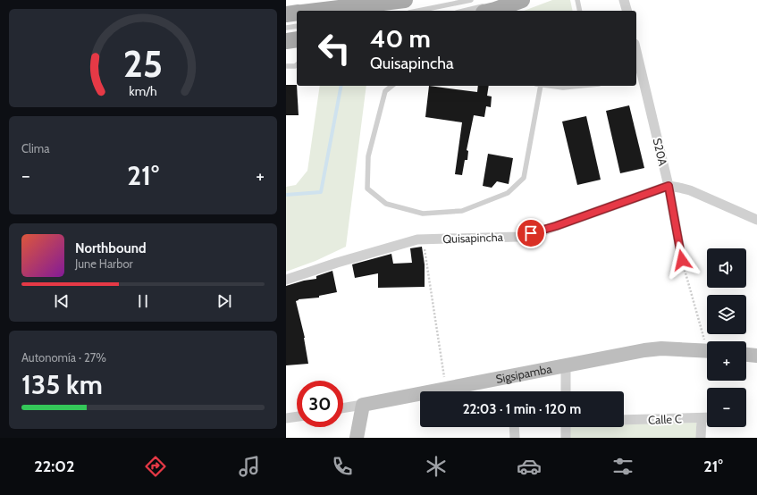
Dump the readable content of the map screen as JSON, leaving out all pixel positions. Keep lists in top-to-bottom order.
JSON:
{
  "streets": {
    "street": [
      "S20A",
      "Quisapincha",
      "Sigsipamba",
      "Calle C"
    ]
  },
  "crossings": [
    ["S20A", "Quisapincha"]
  ],
  "page": {
    "turn": ["40 m", "Quisapincha"],
    "tile": [
      "Clima",
      ["Autonomía · 27%", "135 km"]
    ],
    "heat": ["−", "21°", "+"],
    "song": ["Northbound", "June Harbor"],
    "map_buttons": ["+", "−"],
    "limit": "30",
    "trip": "22:03 · 1 min · 120 m",
    "tabs": ["22:02", "21°"],
    "gauge": ["25", "km/h"]
  }
}
